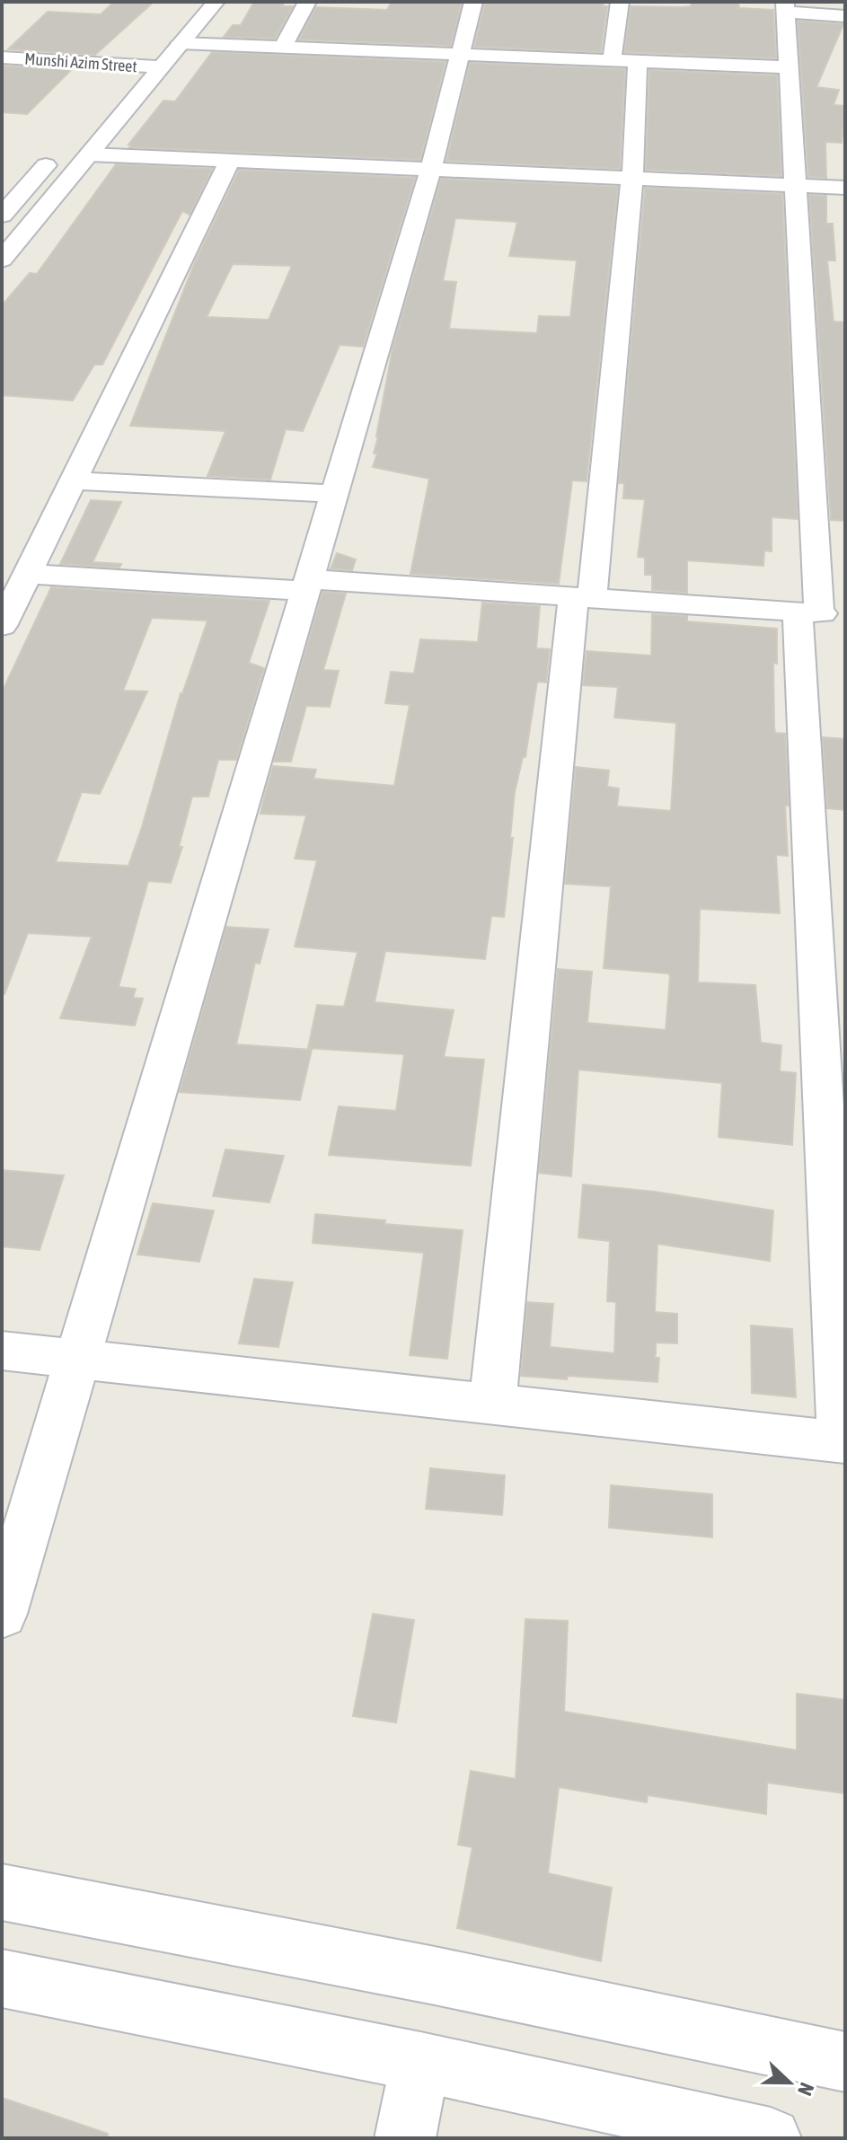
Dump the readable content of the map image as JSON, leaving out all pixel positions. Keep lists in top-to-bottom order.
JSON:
{
  "streets": {
    "street": ["Munshi Azim Street"]
  },
  "north": "right"
}
